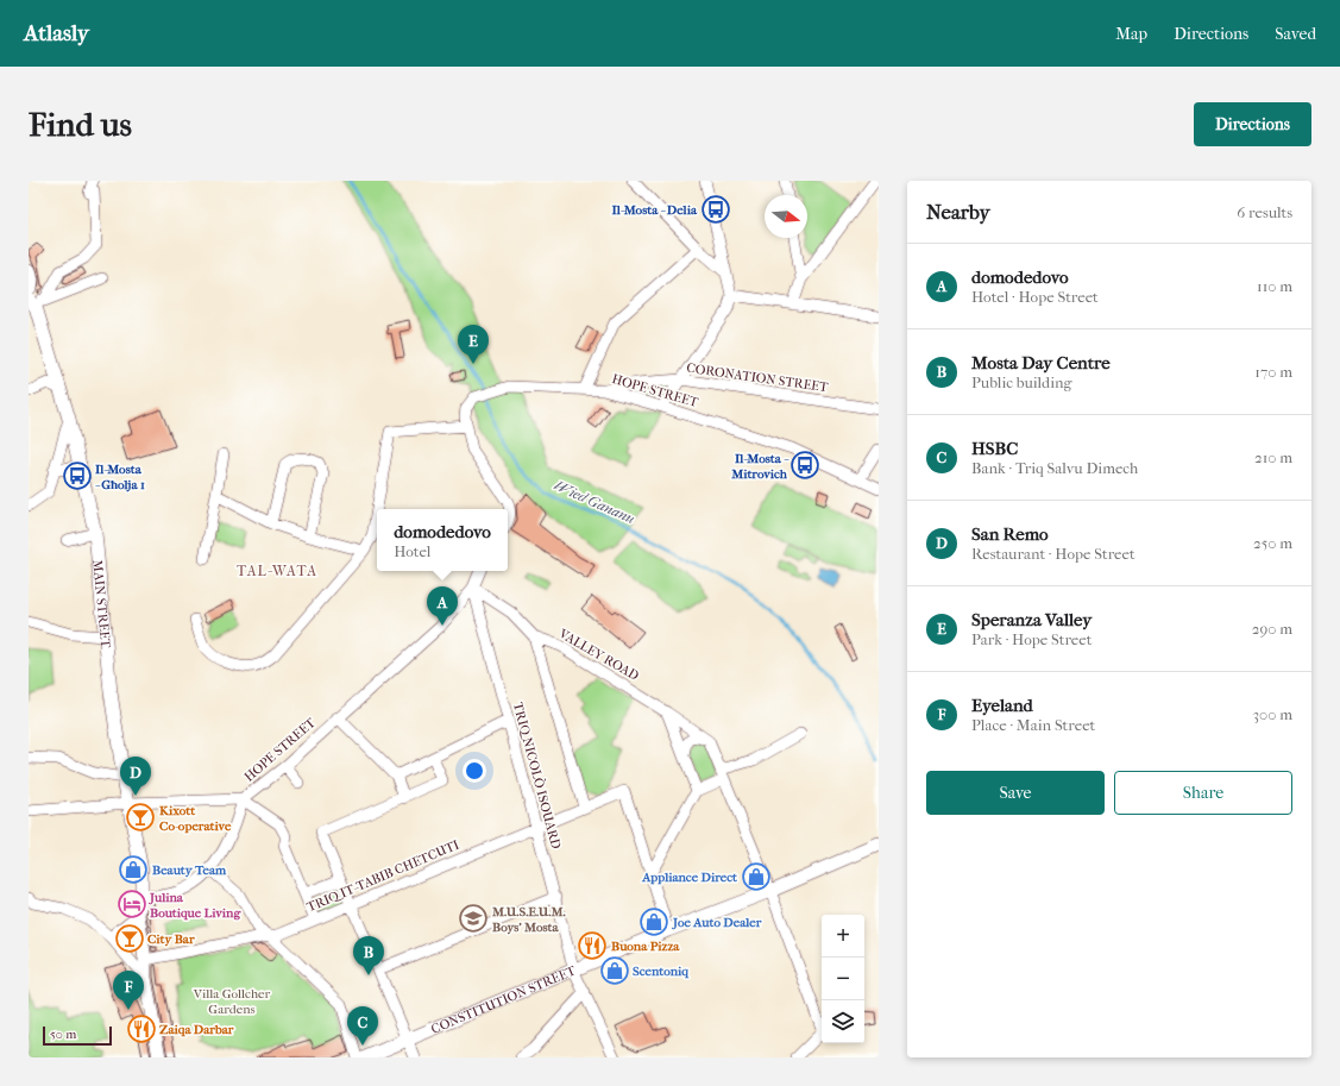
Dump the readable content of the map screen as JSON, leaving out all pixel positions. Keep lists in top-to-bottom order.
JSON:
{
  "streets": {
    "main road": ["MAIN STREET", "CONSTITUTION STREET"],
    "street": [
      "CORONATION STREET",
      "HOPE STREET",
      "VALLEY ROAD",
      "TRIQ NICOLÒ ISOUARD",
      "TRIQ IT-TABIB CHETCUTI"
    ]
  },
  "crossings": [
    ["CORONATION STREET", "HOPE STREET"],
    ["HOPE STREET", "MAIN STREET"],
    ["HOPE STREET", "VALLEY ROAD"],
    ["HOPE STREET", "TRIQ NICOLÒ ISOUARD"],
    ["MAIN STREET", "TRIQ IT-TABIB CHETCUTI"],
    ["VALLEY ROAD", "TRIQ NICOLÒ ISOUARD"],
    ["TRIQ NICOLÒ ISOUARD", "TRIQ IT-TABIB CHETCUTI"],
    ["TRIQ NICOLÒ ISOUARD", "CONSTITUTION STREET"]
  ],
  "districts": ["TAL-WATA"],
  "water": ["Wied Gananu"],
  "parks": ["Villa Gollcher Gardens"],
  "places": {
    "bus stop": ["Il-Mosta - Delia", "Il-Mosta - Mitrovich", "Il-Mosta - Għolja 1"],
    "bar": ["Kixott Co-operative", "City Bar"],
    "shop": [
      "Beauty Team",
      "Appliance Direct",
      "Joe Auto Dealer",
      "Scentoniq"
    ],
    "hotel": ["Julina Boutique Living"],
    "school or university": ["M.U.S.E.U.M. Boys' Mosta"],
    "restaurant": ["Buona Pizza", "Zaiqa Darbar"]
  },
  "scale_bar": "50 m",
  "north": "right",
  "page": {
    "header": "Atlasly",
    "nav": ["Map", "Directions", "Saved"],
    "buttons": [
      "Directions",
      ["Save", "Share"]
    ],
    "title": "Find us",
    "heading": ["Nearby", "6 results"],
    "list": [
      {
        "mark": "A",
        "name": "domodedovo",
        "note": "Hotel · Hope Street",
        "value": "110 m"
      },
      {
        "mark": "B",
        "name": "Mosta Day Centre",
        "note": "Public building",
        "value": "170 m"
      },
      {
        "mark": "C",
        "name": "HSBC",
        "note": "Bank · Triq Salvu Dimech",
        "value": "210 m"
      },
      {
        "mark": "D",
        "name": "San Remo",
        "note": "Restaurant · Hope Street",
        "value": "250 m"
      },
      {
        "mark": "E",
        "name": "Speranza Valley",
        "note": "Park · Hope Street",
        "value": "290 m"
      },
      {
        "mark": "F",
        "name": "Eyeland",
        "note": "Place · Main Street",
        "value": "300 m"
      }
    ],
    "pins": [
      "E",
      "A",
      "D",
      "B",
      "F",
      "C"
    ],
    "popup": ["domodedovo", "Hotel"],
    "map_buttons": ["+", "−"],
    "scale": "50 m"
  }
}
